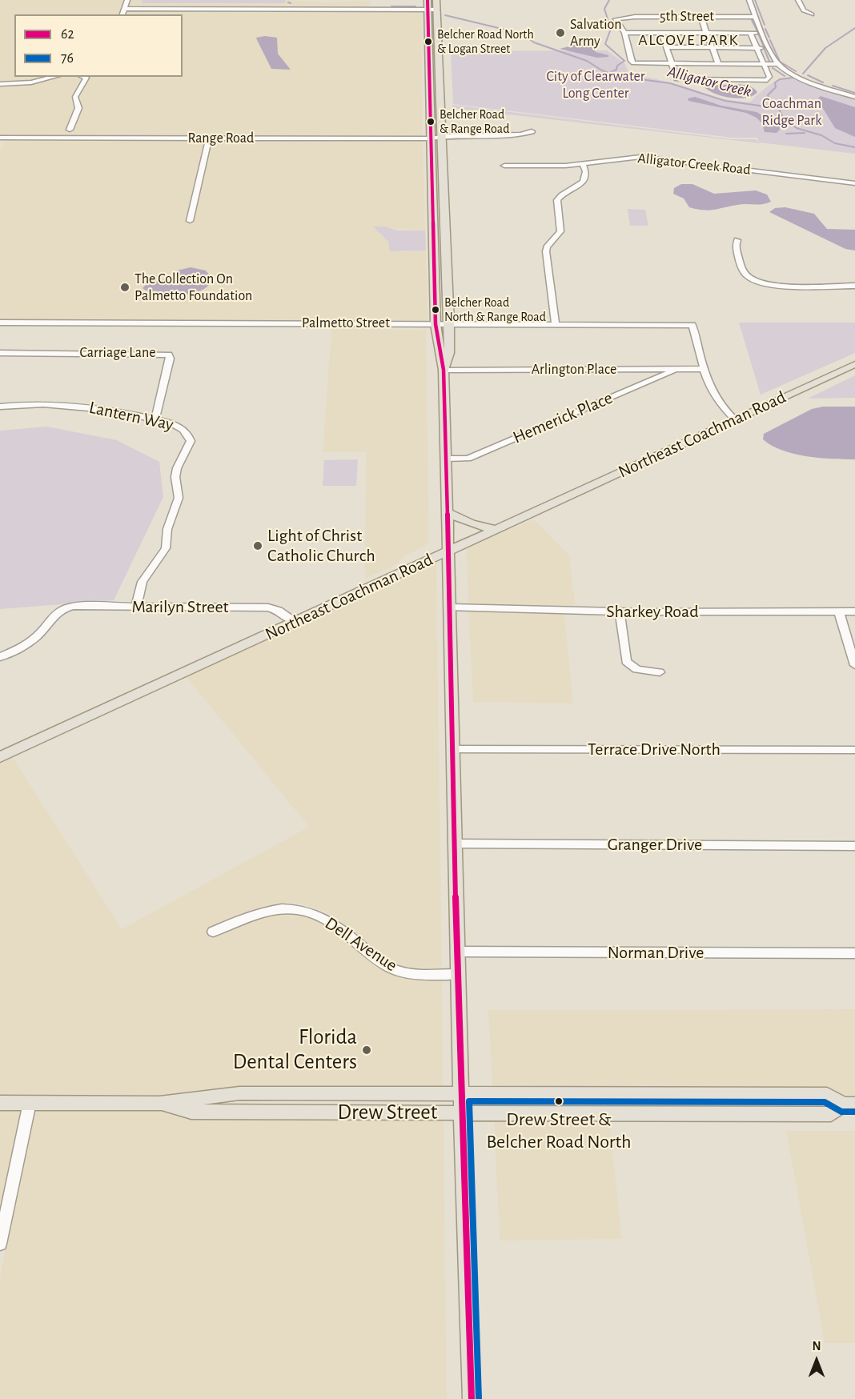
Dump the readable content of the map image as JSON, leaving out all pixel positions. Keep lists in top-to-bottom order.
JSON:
{
  "streets": {
    "main road": ["Northeast Coachman Road", "Drew Street"],
    "street": [
      "5th Street",
      "Range Road",
      "Alligator Creek Road",
      "Palmetto Street",
      "Carriage Lane",
      "Arlington Place",
      "Lantern Way",
      "Hemerick Place",
      "Marilyn Street",
      "Sharkey Road",
      "Terrace Drive North",
      "Granger Drive",
      "Dell Avenue",
      "Norman Drive"
    ]
  },
  "crossings": [
    ["Palmetto Street", "Arlington Place"],
    ["Carriage Lane", "Lantern Way"],
    ["Arlington Place", "Hemerick Place"],
    ["Lantern Way", "Marilyn Street"],
    ["Northeast Coachman Road", "Marilyn Street"]
  ],
  "districts": ["ALCOVE PARK"],
  "water": ["Alligator Creek"],
  "parks": ["City of Clearwater Long Center", "Coachman Ridge Park"],
  "places": [
    "Salvation Army",
    "Belcher Road North & Logan Street",
    "Belcher Road & Range Road",
    "The Collection On Palmetto Foundation",
    "Belcher Road North & Range Road",
    "Light of Christ Catholic Church",
    "Florida Dental Centers",
    "Drew Street & Belcher Road North"
  ],
  "lines": ["transit line 62", "transit line 76"],
  "legend": ["62", "76"],
  "north": "top"
}
